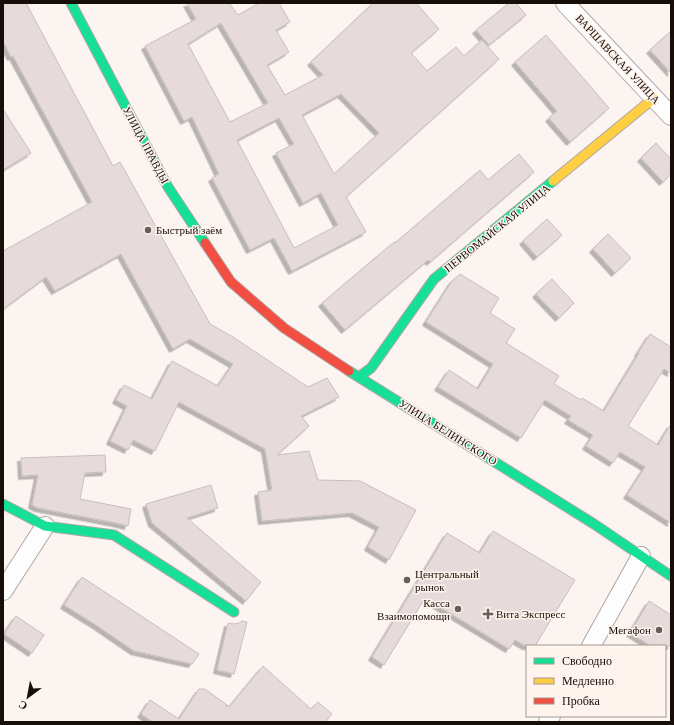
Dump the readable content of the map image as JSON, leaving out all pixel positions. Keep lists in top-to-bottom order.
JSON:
{
  "streets": {
    "street": [
      "ВАРШАВСКАЯ УЛИЦА",
      "УЛИЦА ПРАВДЫ",
      "ПЕРВОМАЙСКАЯ УЛИЦА",
      "УЛИЦА БЕЛИНСКОГО"
    ]
  },
  "crossings": [
    ["ВАРШАВСКАЯ УЛИЦА", "ПЕРВОМАЙСКАЯ УЛИЦА"],
    ["УЛИЦА ПРАВДЫ", "УЛИЦА БЕЛИНСКОГО"],
    ["ПЕРВОМАЙСКАЯ УЛИЦА", "УЛИЦА БЕЛИНСКОГО"]
  ],
  "places": {
    "other": [
      "Быстрый заём",
      "Центральный рынок",
      "Касса Взаимопомощи",
      "Мегафон"
    ],
    "health": ["Вита Экспресс"]
  },
  "legend": ["Свободно", "Медленно", "Пробка"],
  "north": "bottom left"
}
